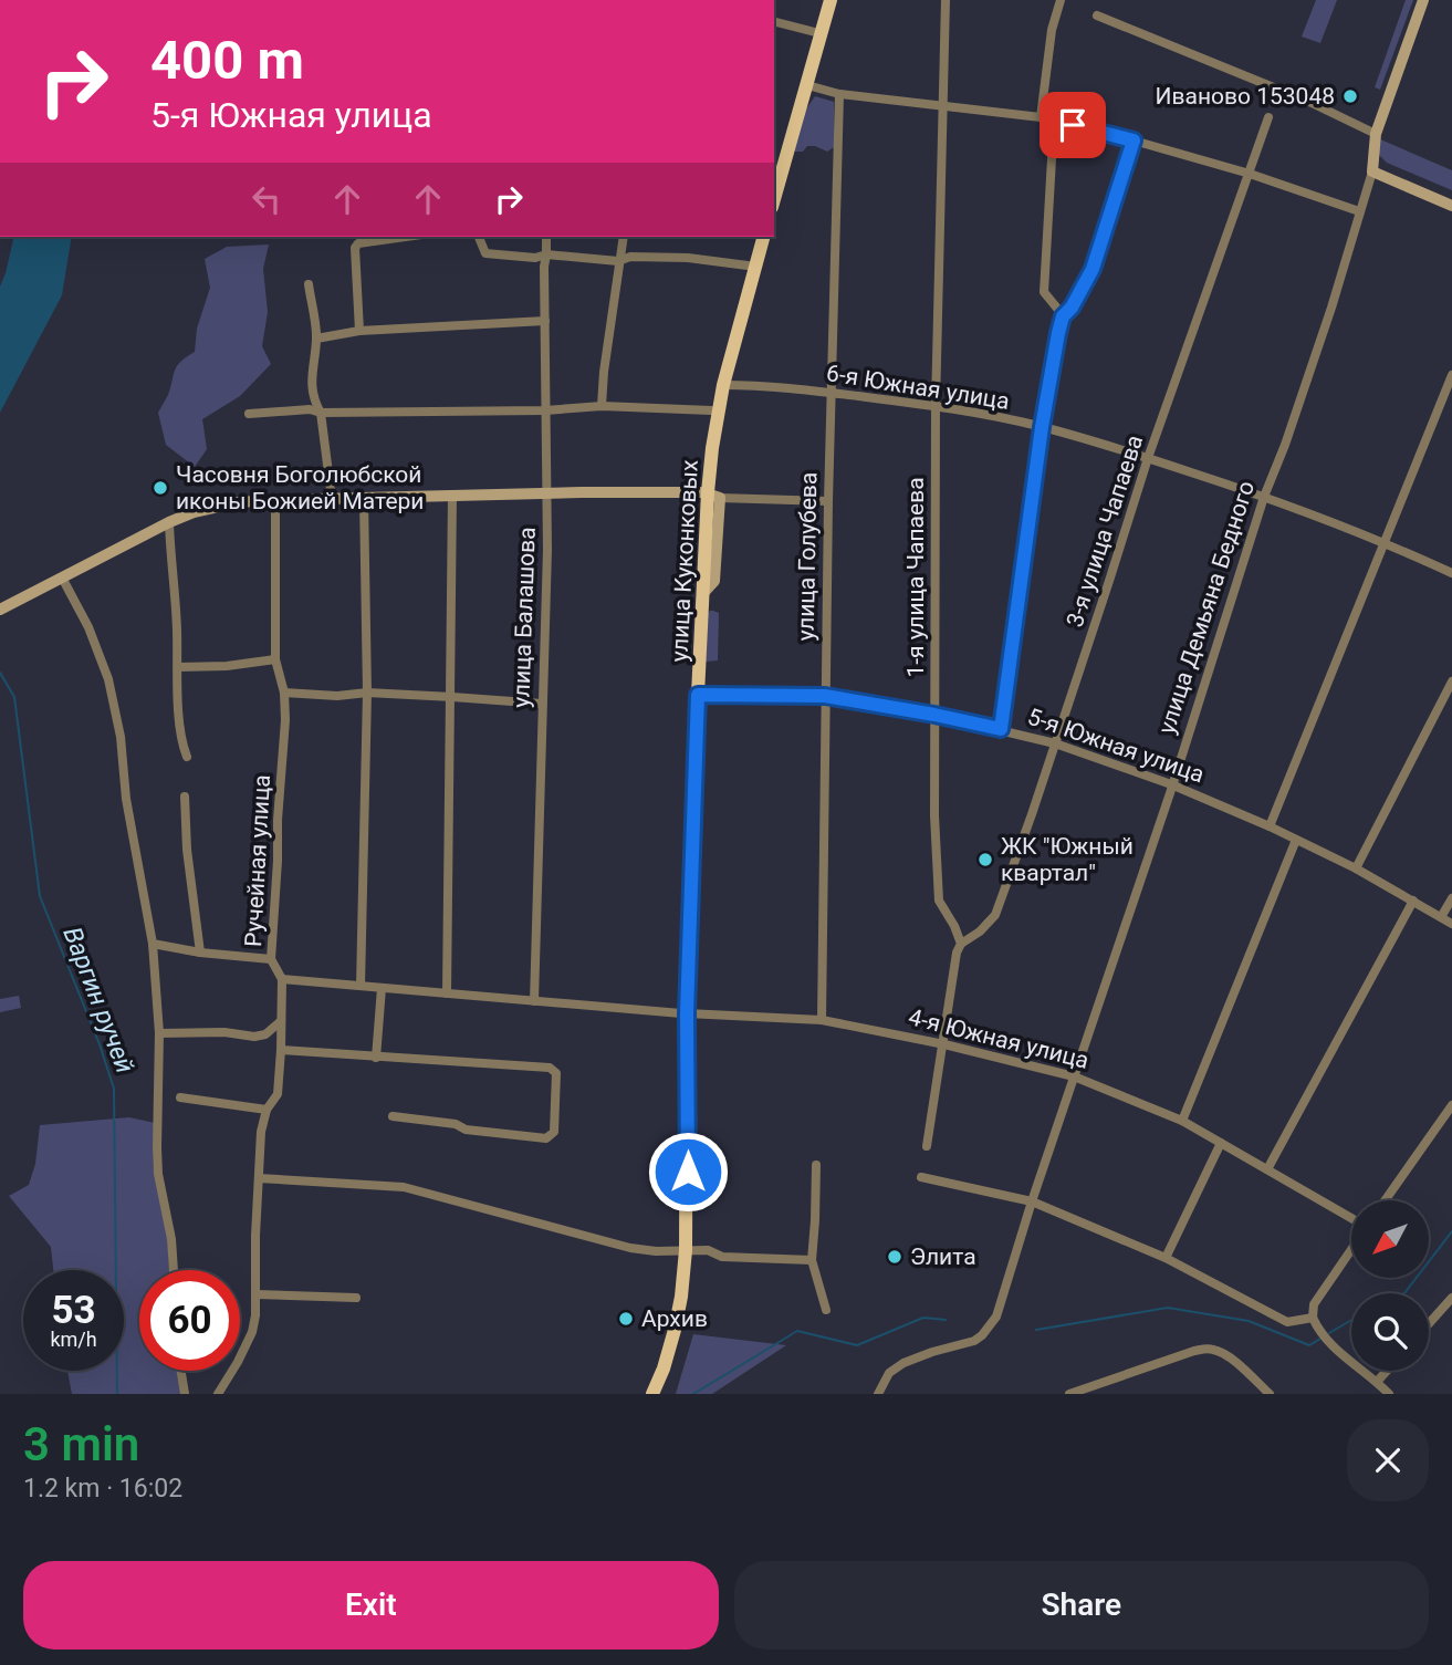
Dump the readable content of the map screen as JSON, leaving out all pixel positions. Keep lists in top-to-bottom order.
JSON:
{
  "streets": {
    "main road": ["улица Куконковых"],
    "street": [
      "6-я Южная улица",
      "3-я улица Чапаева",
      "улица Голубева",
      "1-я улица Чапаева",
      "улица Демьяна Бедного",
      "улица Балашова",
      "5-я Южная улица",
      "Ручейная улица",
      "4-я Южная улица"
    ]
  },
  "crossings": [
    ["6-я Южная улица", "3-я улица Чапаева"],
    ["6-я Южная улица", "улица Голубева"],
    ["6-я Южная улица", "улица Куконковых"],
    ["6-я Южная улица", "1-я улица Чапаева"],
    ["6-я Южная улица", "улица Демьяна Бедного"],
    ["3-я улица Чапаева", "1-я улица Чапаева"],
    ["3-я улица Чапаева", "5-я Южная улица"],
    ["улица Голубева", "5-я Южная улица"],
    ["улица Голубева", "4-я Южная улица"],
    ["улица Куконковых", "5-я Южная улица"],
    ["улица Куконковых", "4-я Южная улица"],
    ["1-я улица Чапаева", "5-я Южная улица"],
    ["улица Демьяна Бедного", "5-я Южная улица"],
    ["улица Демьяна Бедного", "4-я Южная улица"],
    ["улица Балашова", "4-я Южная улица"],
    ["Ручейная улица", "4-я Южная улица"]
  ],
  "water": ["Варгин ручей"],
  "places": [
    "Иваново 153048",
    "Часовня Боголюбской иконы Божией Матери",
    "ЖК \"Южный квартал\"",
    "Элита",
    "Архив"
  ],
  "north": "bottom left",
  "page": {
    "turn": ["400 m", "5-я Южная улица"],
    "speed": "53 km/h",
    "limit": "60",
    "heading": ["3 min", "1.2 km · 16:02"],
    "buttons": ["Exit", "Share"]
  }
}
